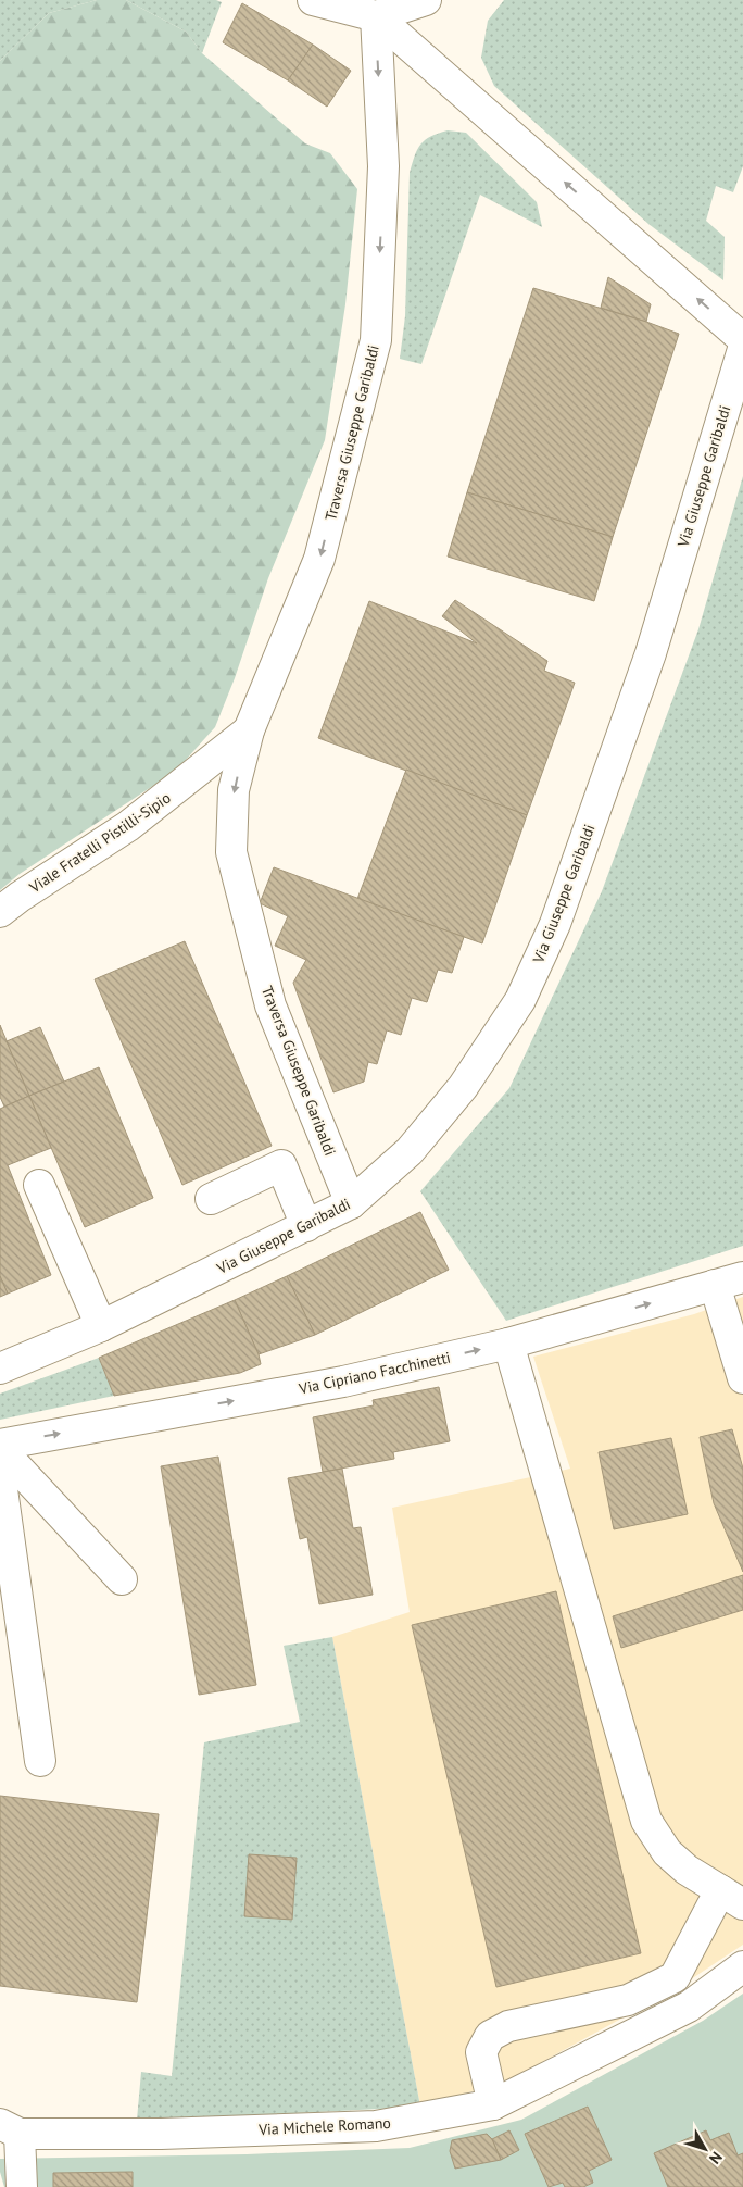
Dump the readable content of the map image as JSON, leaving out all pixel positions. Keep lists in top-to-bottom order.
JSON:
{
  "streets": {
    "street": [
      "Traversa Giuseppe Garibaldi",
      "Via Giuseppe Garibaldi",
      "Viale Fratelli Pistilli-Sipio",
      "Via Cipriano Facchinetti",
      "Via Michele Romano"
    ]
  },
  "crossings": [
    ["Traversa Giuseppe Garibaldi", "Via Giuseppe Garibaldi"],
    ["Traversa Giuseppe Garibaldi", "Viale Fratelli Pistilli-Sipio"]
  ],
  "one_way": ["Traversa Giuseppe Garibaldi", "Via Cipriano Facchinetti"],
  "north": "bottom right"
}
